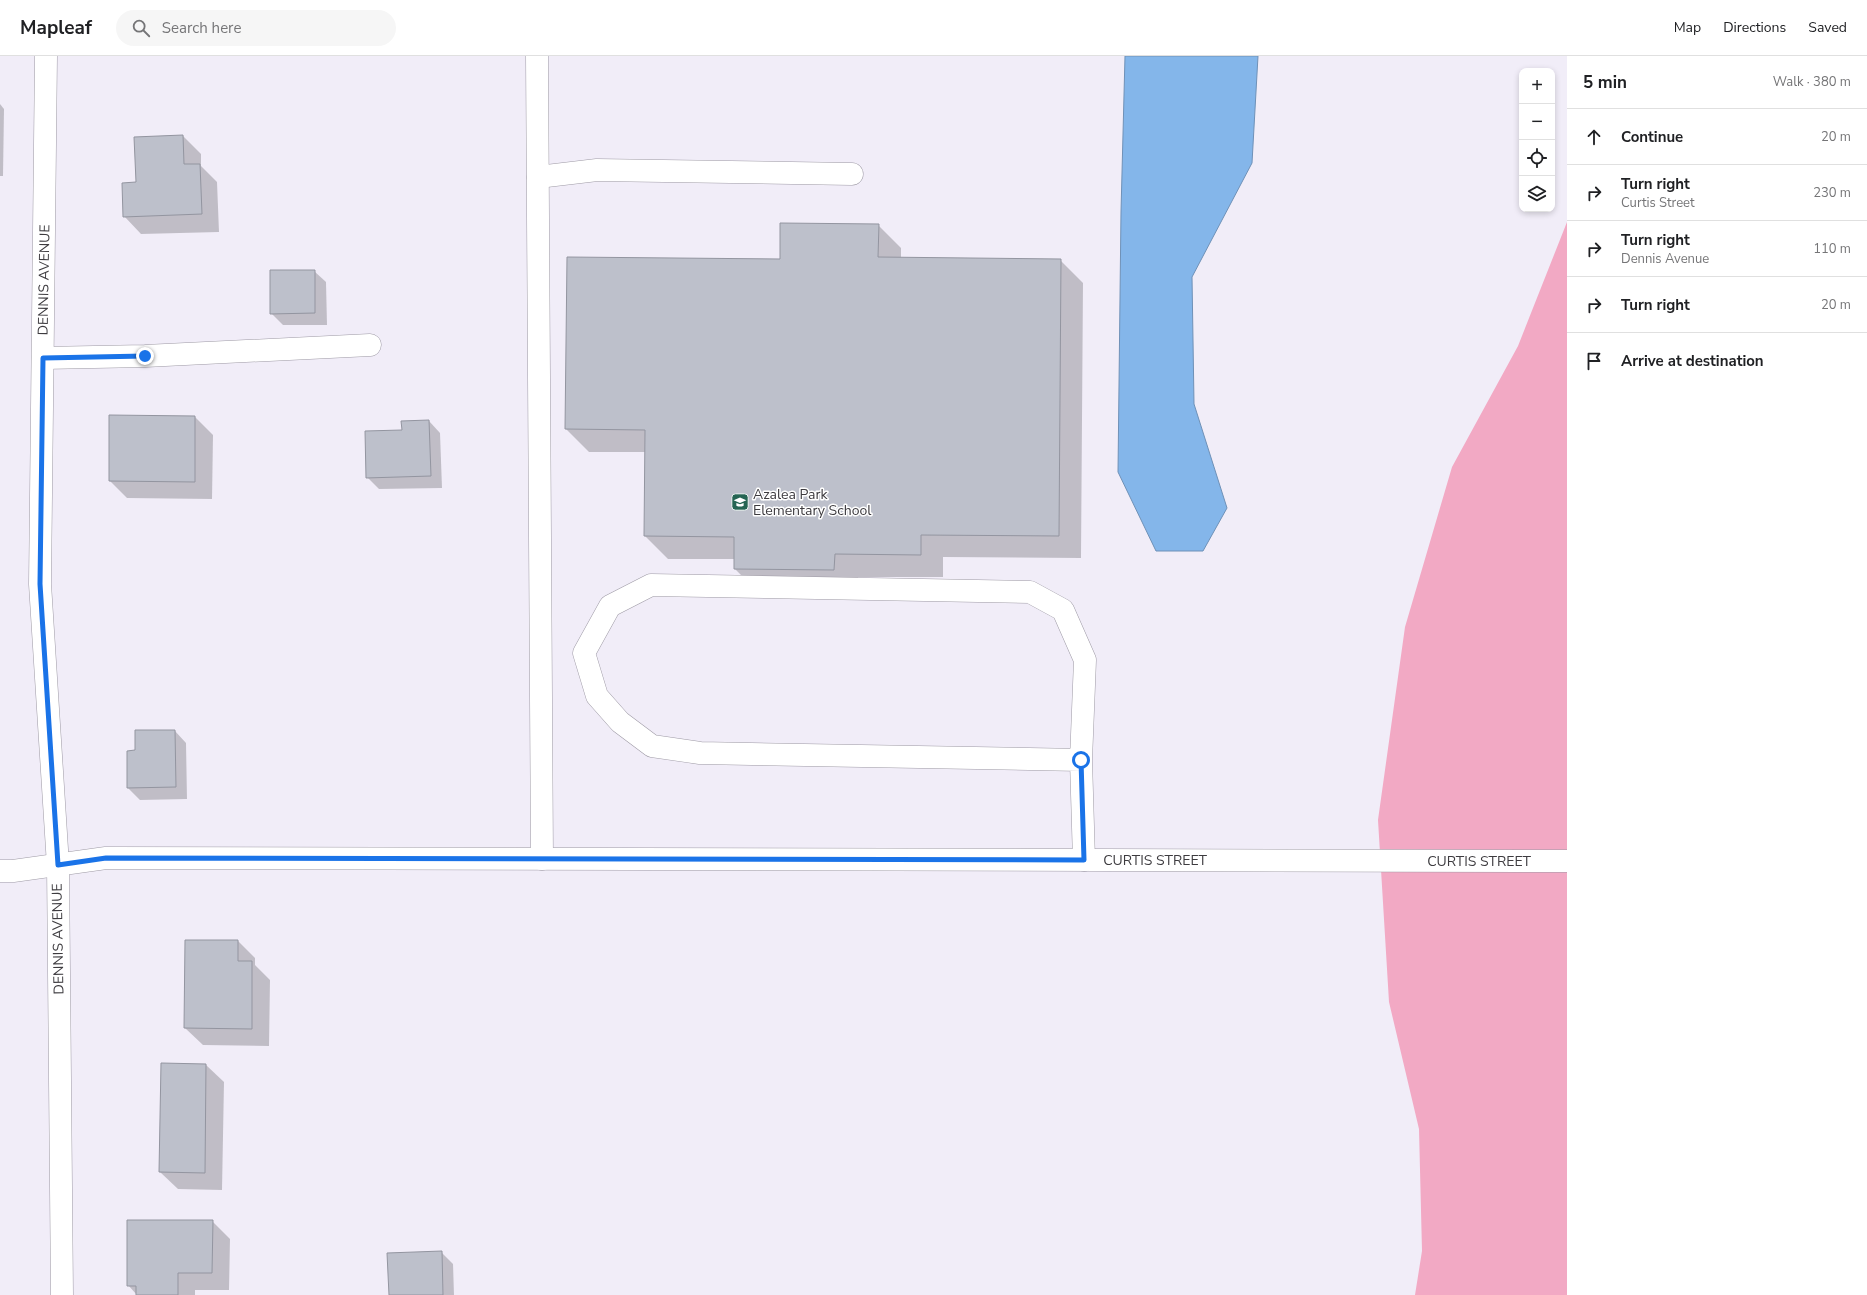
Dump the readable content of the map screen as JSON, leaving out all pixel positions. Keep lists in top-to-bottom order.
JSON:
{
  "streets": {
    "street": ["DENNIS AVENUE", "CURTIS STREET"]
  },
  "crossings": [
    ["DENNIS AVENUE", "CURTIS STREET"]
  ],
  "places": {
    "school or university": ["Azalea Park Elementary School"]
  },
  "page": {
    "header": "Mapleaf",
    "search": "Search here",
    "nav": ["Map", "Directions", "Saved"],
    "heading": ["5 min", "Walk · 380 m"],
    "map_buttons": ["+", "−"],
    "list": [
      ["Continue", "20 m"],
      ["Turn right", "Curtis Street", "230 m"],
      ["Turn right", "Dennis Avenue", "110 m"],
      ["Turn right", "20 m"],
      "Arrive at destination"
    ]
  }
}
